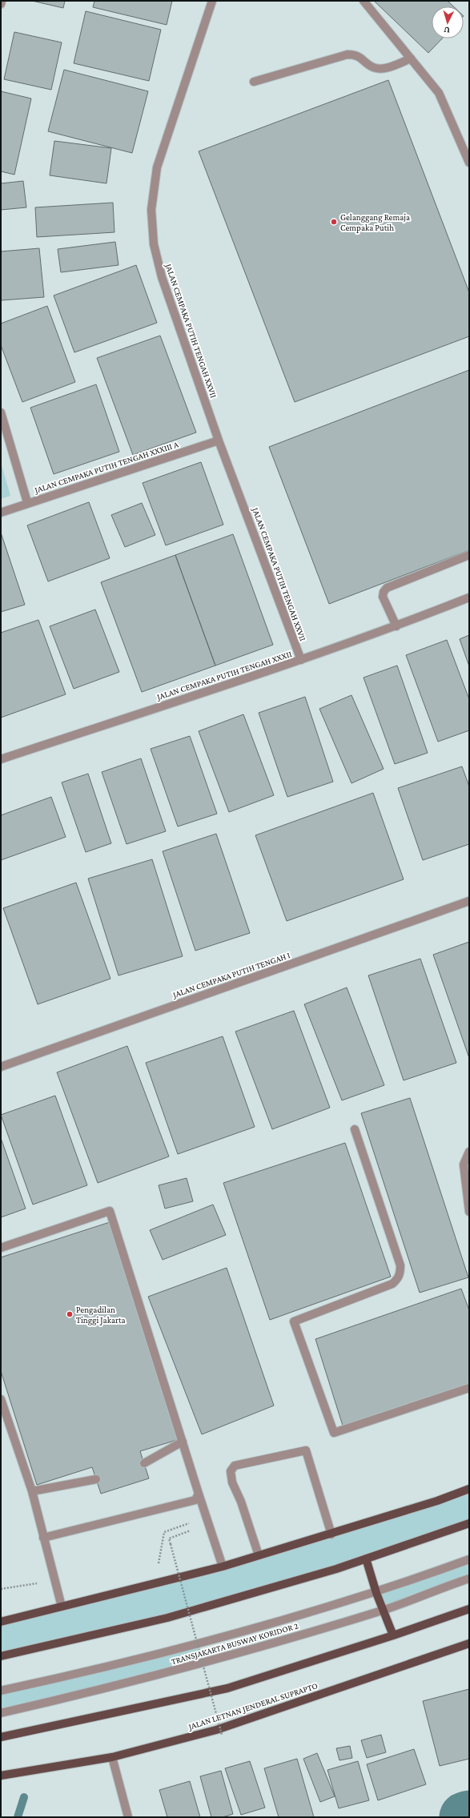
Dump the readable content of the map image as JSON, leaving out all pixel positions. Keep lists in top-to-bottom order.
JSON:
{
  "streets": {
    "main road": ["JALAN LETNAN JENDERAL SUPRAPTO"],
    "street": [
      "JALAN CEMPAKA PUTIH TENGAH XXVII",
      "JALAN CEMPAKA PUTIH TENGAH XXXIII A",
      "JALAN CEMPAKA PUTIH TENGAH XXXII",
      "JALAN CEMPAKA PUTIH TENGAH I",
      "TRANSJAKARTA BUSWAY KORIDOR 2"
    ]
  },
  "crossings": [
    ["JALAN CEMPAKA PUTIH TENGAH XXVII", "JALAN CEMPAKA PUTIH TENGAH XXXIII A"],
    ["JALAN CEMPAKA PUTIH TENGAH XXVII", "JALAN CEMPAKA PUTIH TENGAH XXXII"]
  ],
  "places": ["Gelanggang Remaja Cempaka Putih", "Pengadilan Tinggi Jakarta"],
  "north": "bottom"
}
